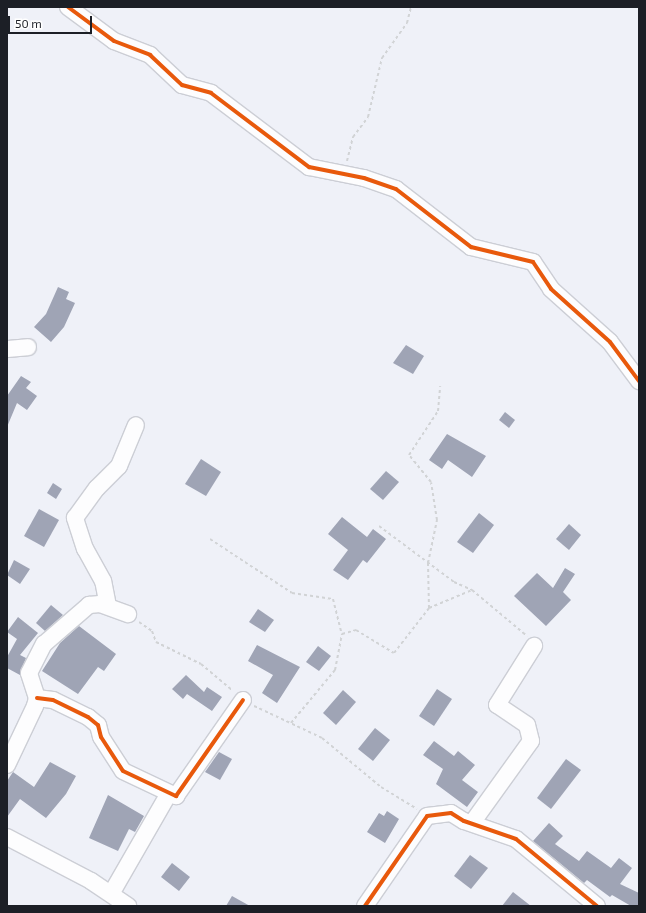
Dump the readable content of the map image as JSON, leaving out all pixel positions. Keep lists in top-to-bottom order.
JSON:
{
  "scale_bar": "50 m"
}
